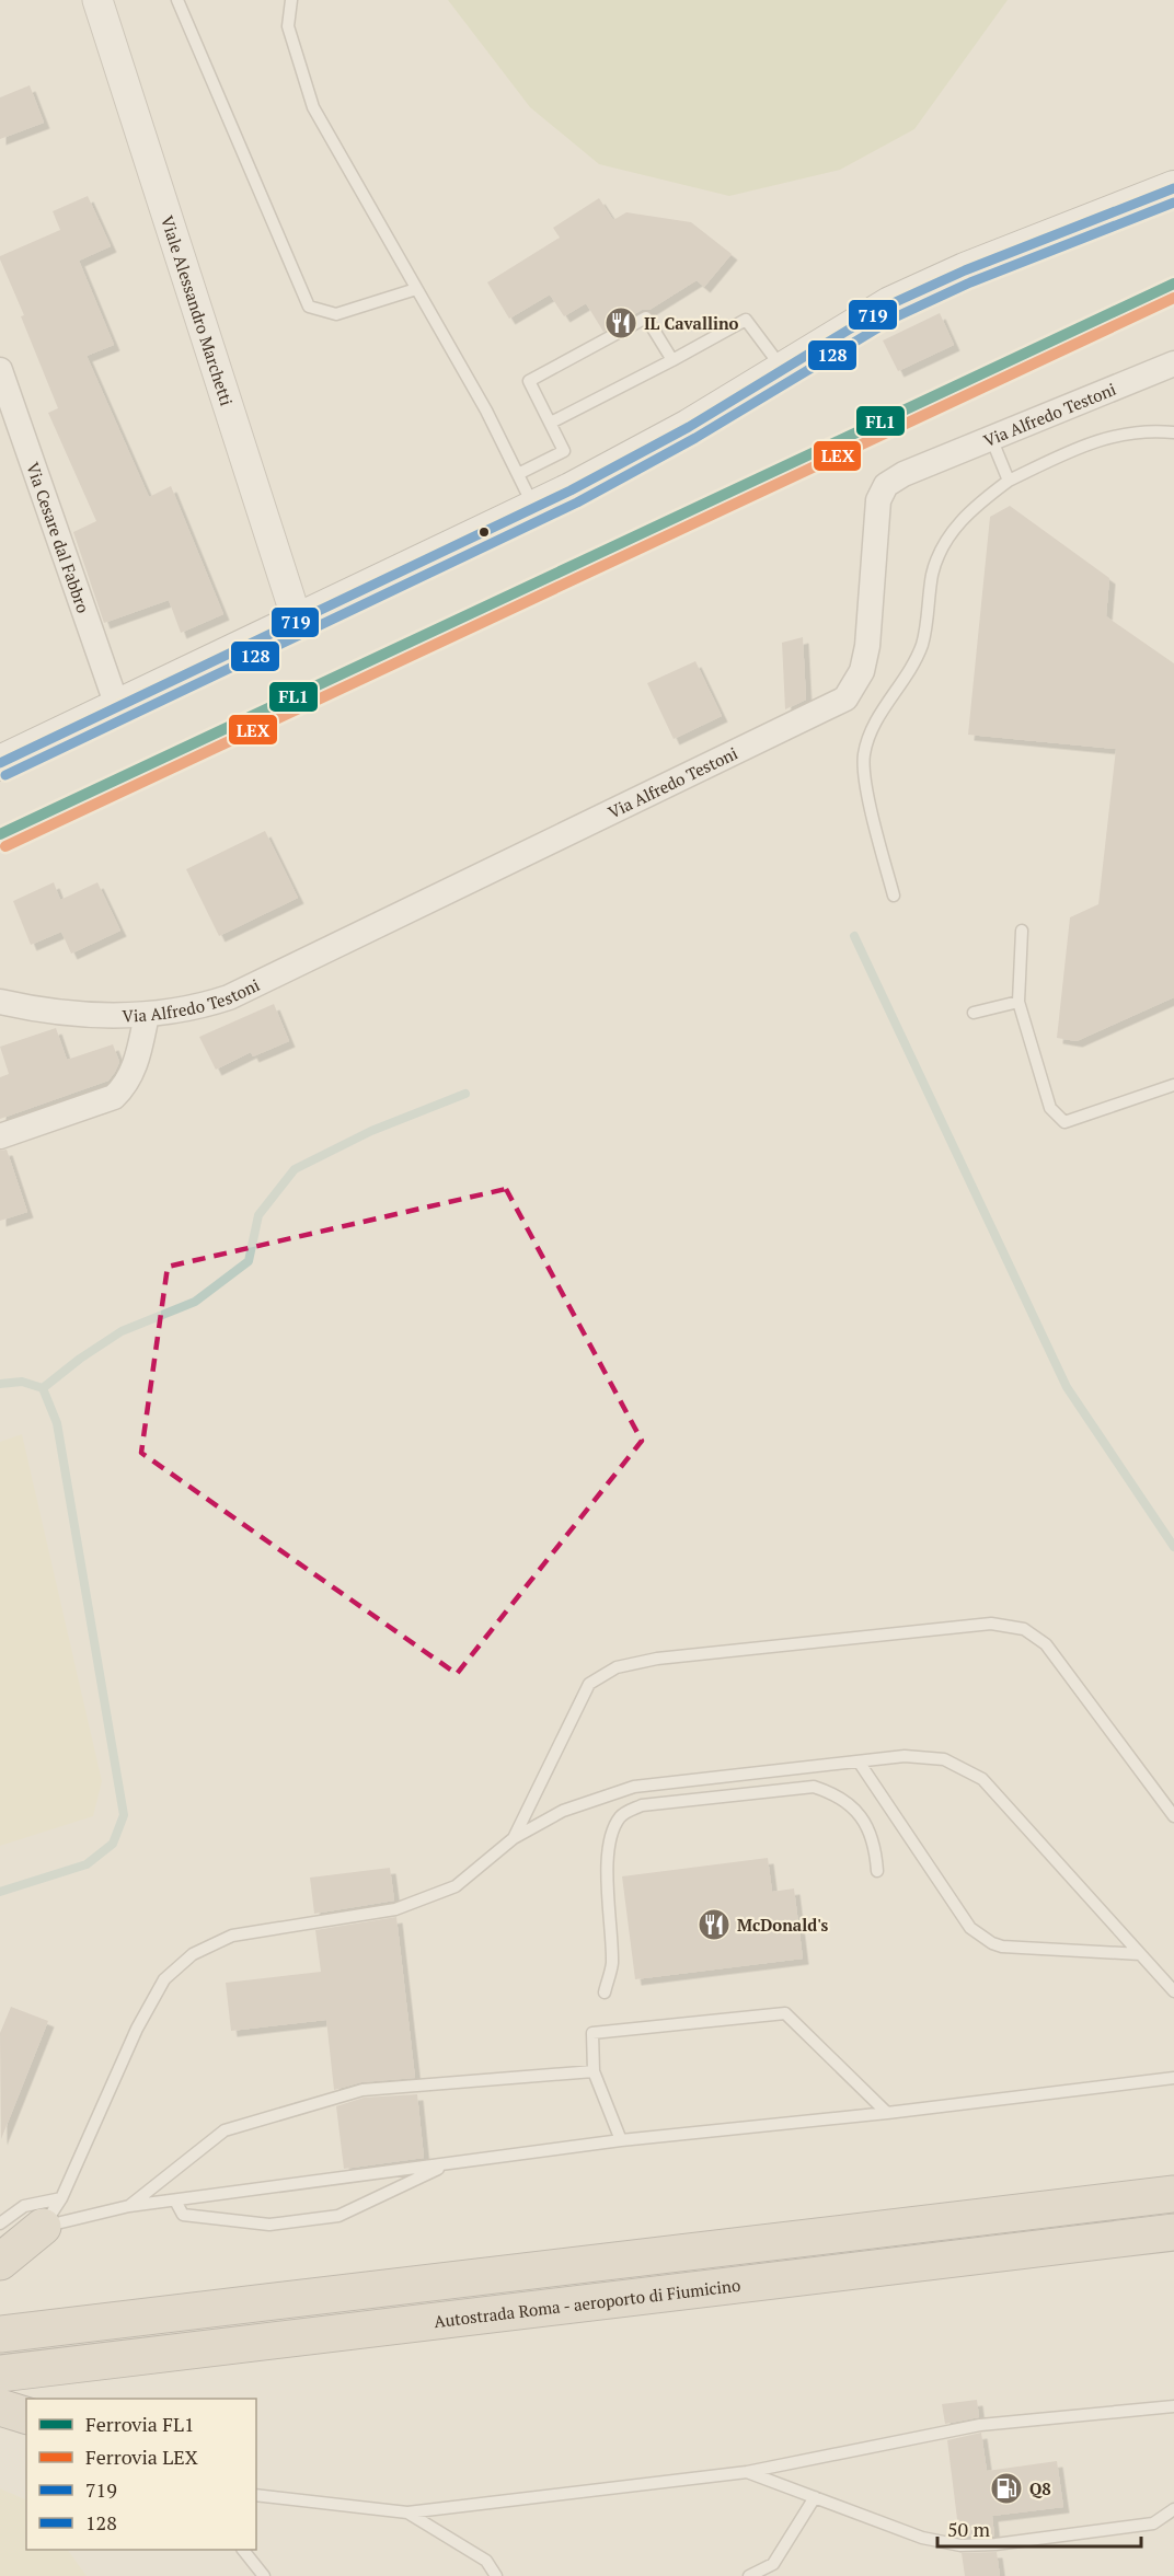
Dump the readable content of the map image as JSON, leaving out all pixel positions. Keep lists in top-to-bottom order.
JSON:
{
  "streets": {
    "highway": ["Autostrada Roma - aeroporto di Fiumicino"],
    "street": ["Viale Alessandro Marchetti", "Via Alfredo Testoni", "Via Cesare dal Fabbro"]
  },
  "places": {
    "restaurant": ["IL Cavallino", "McDonald's"],
    "fuel station": ["Q8"]
  },
  "lines": [
    "transit line 719",
    "transit line 128",
    "rail line FL1",
    "rail line LEX"
  ],
  "legend": [
    "Ferrovia FL1",
    "Ferrovia LEX",
    "719",
    "128"
  ],
  "scale_bar": "50 m"
}
